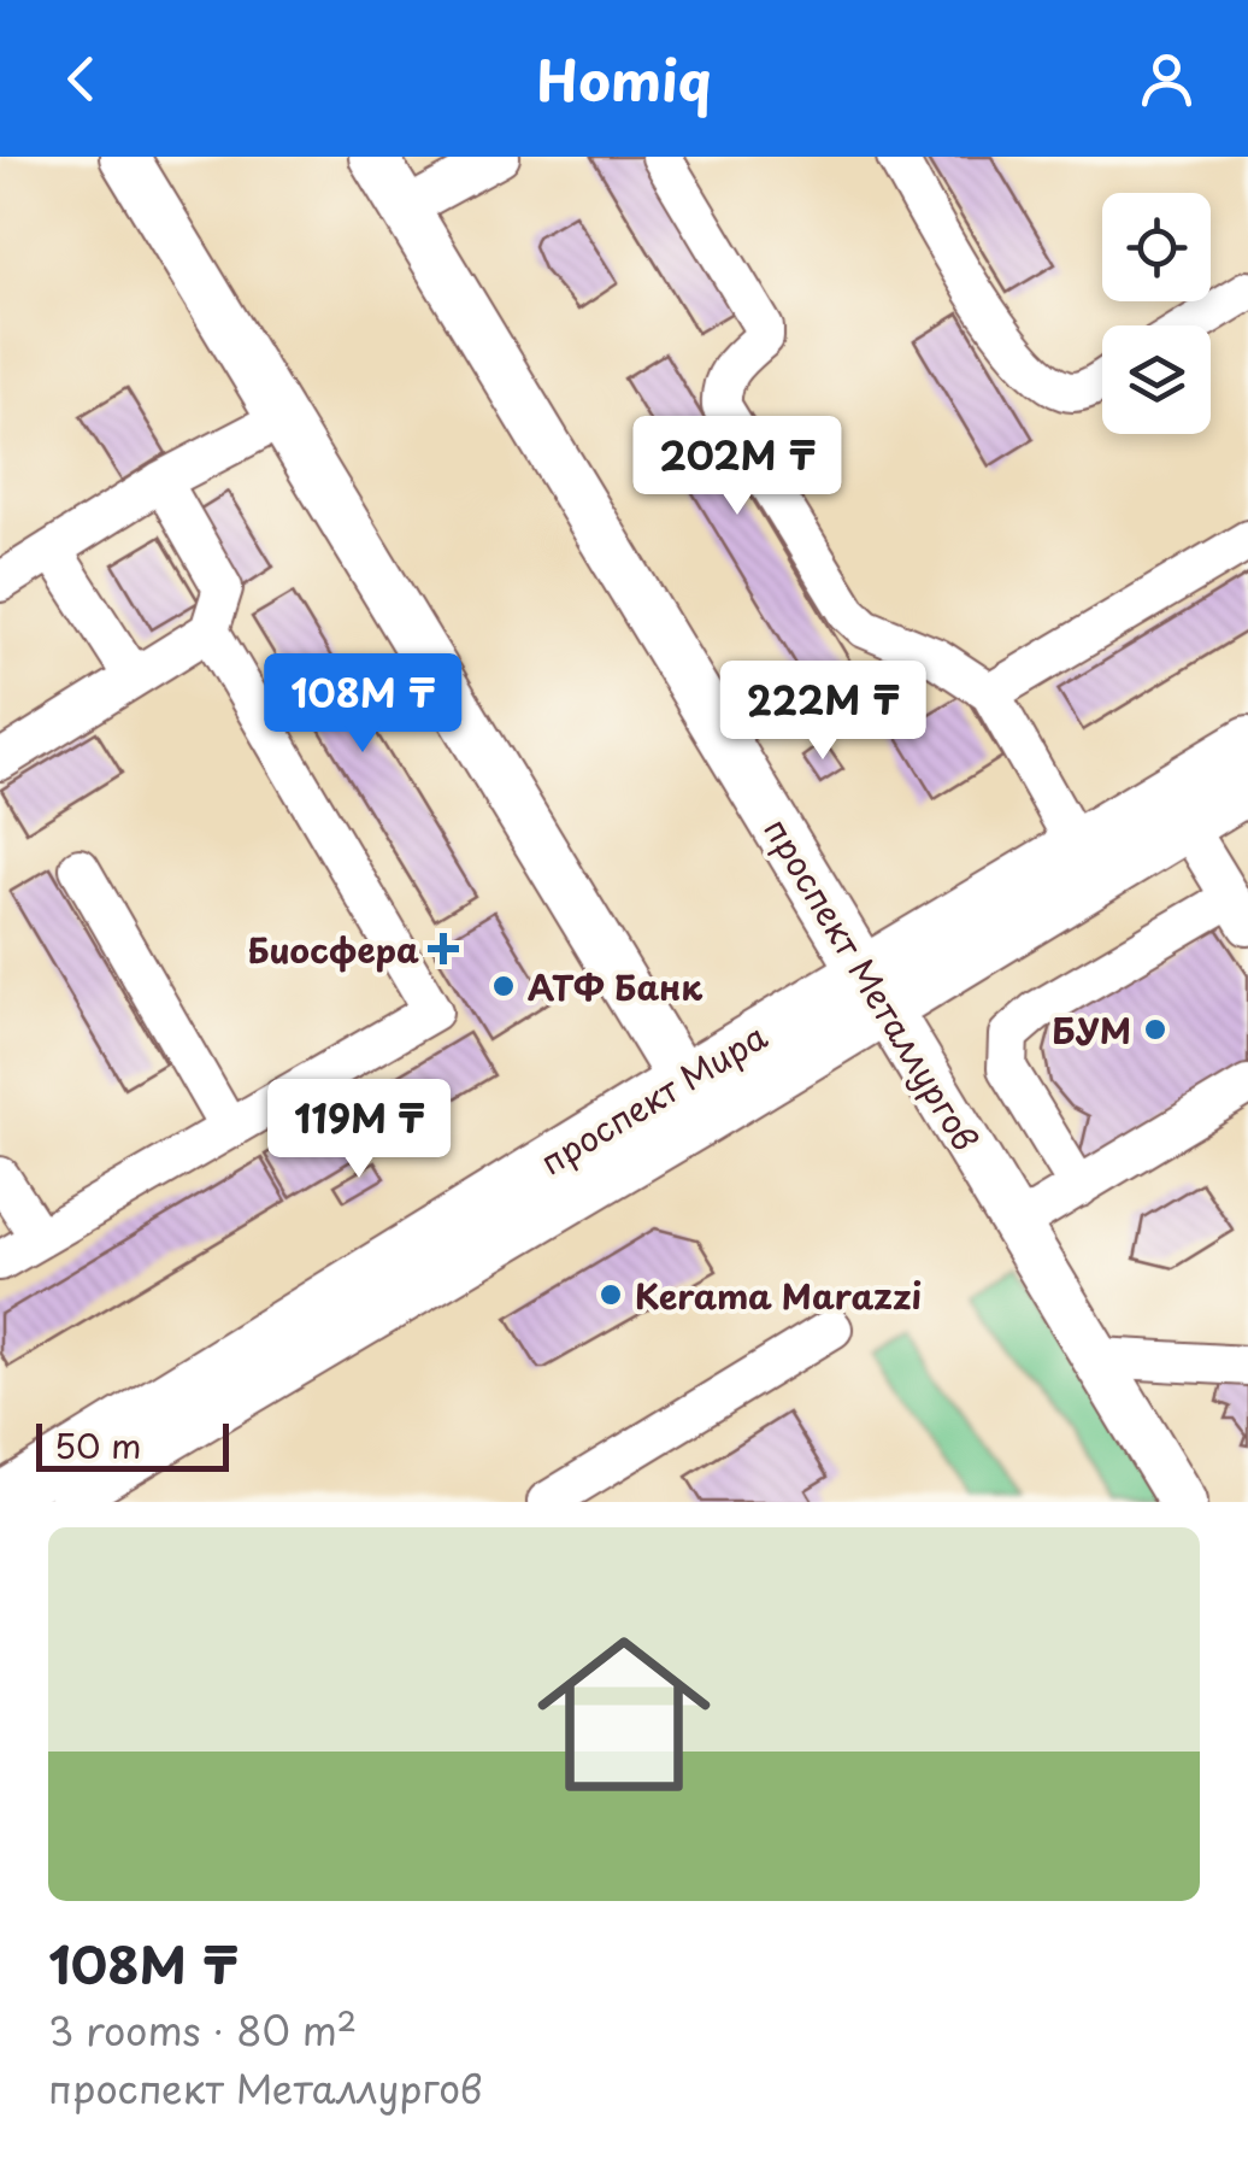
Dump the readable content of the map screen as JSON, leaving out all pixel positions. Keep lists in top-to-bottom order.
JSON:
{
  "streets": {
    "main road": ["проспект Металлургов", "проспект Мира"]
  },
  "crossings": [
    ["проспект Металлургов", "проспект Мира"]
  ],
  "places": {
    "health": ["Биосфера"],
    "other": ["АТФ Банк", "БУМ", "Kerama Marazzi"]
  },
  "scale_bar": "50 m",
  "page": {
    "header": "Homiq",
    "price": [
      "202M ₸",
      "108M ₸",
      "222M ₸",
      "119M ₸"
    ],
    "scale": "50 m",
    "list": [
      {
        "name": "108M ₸",
        "note": "3 rooms · 80 m² · проспект Металлургов"
      }
    ]
  }
}
